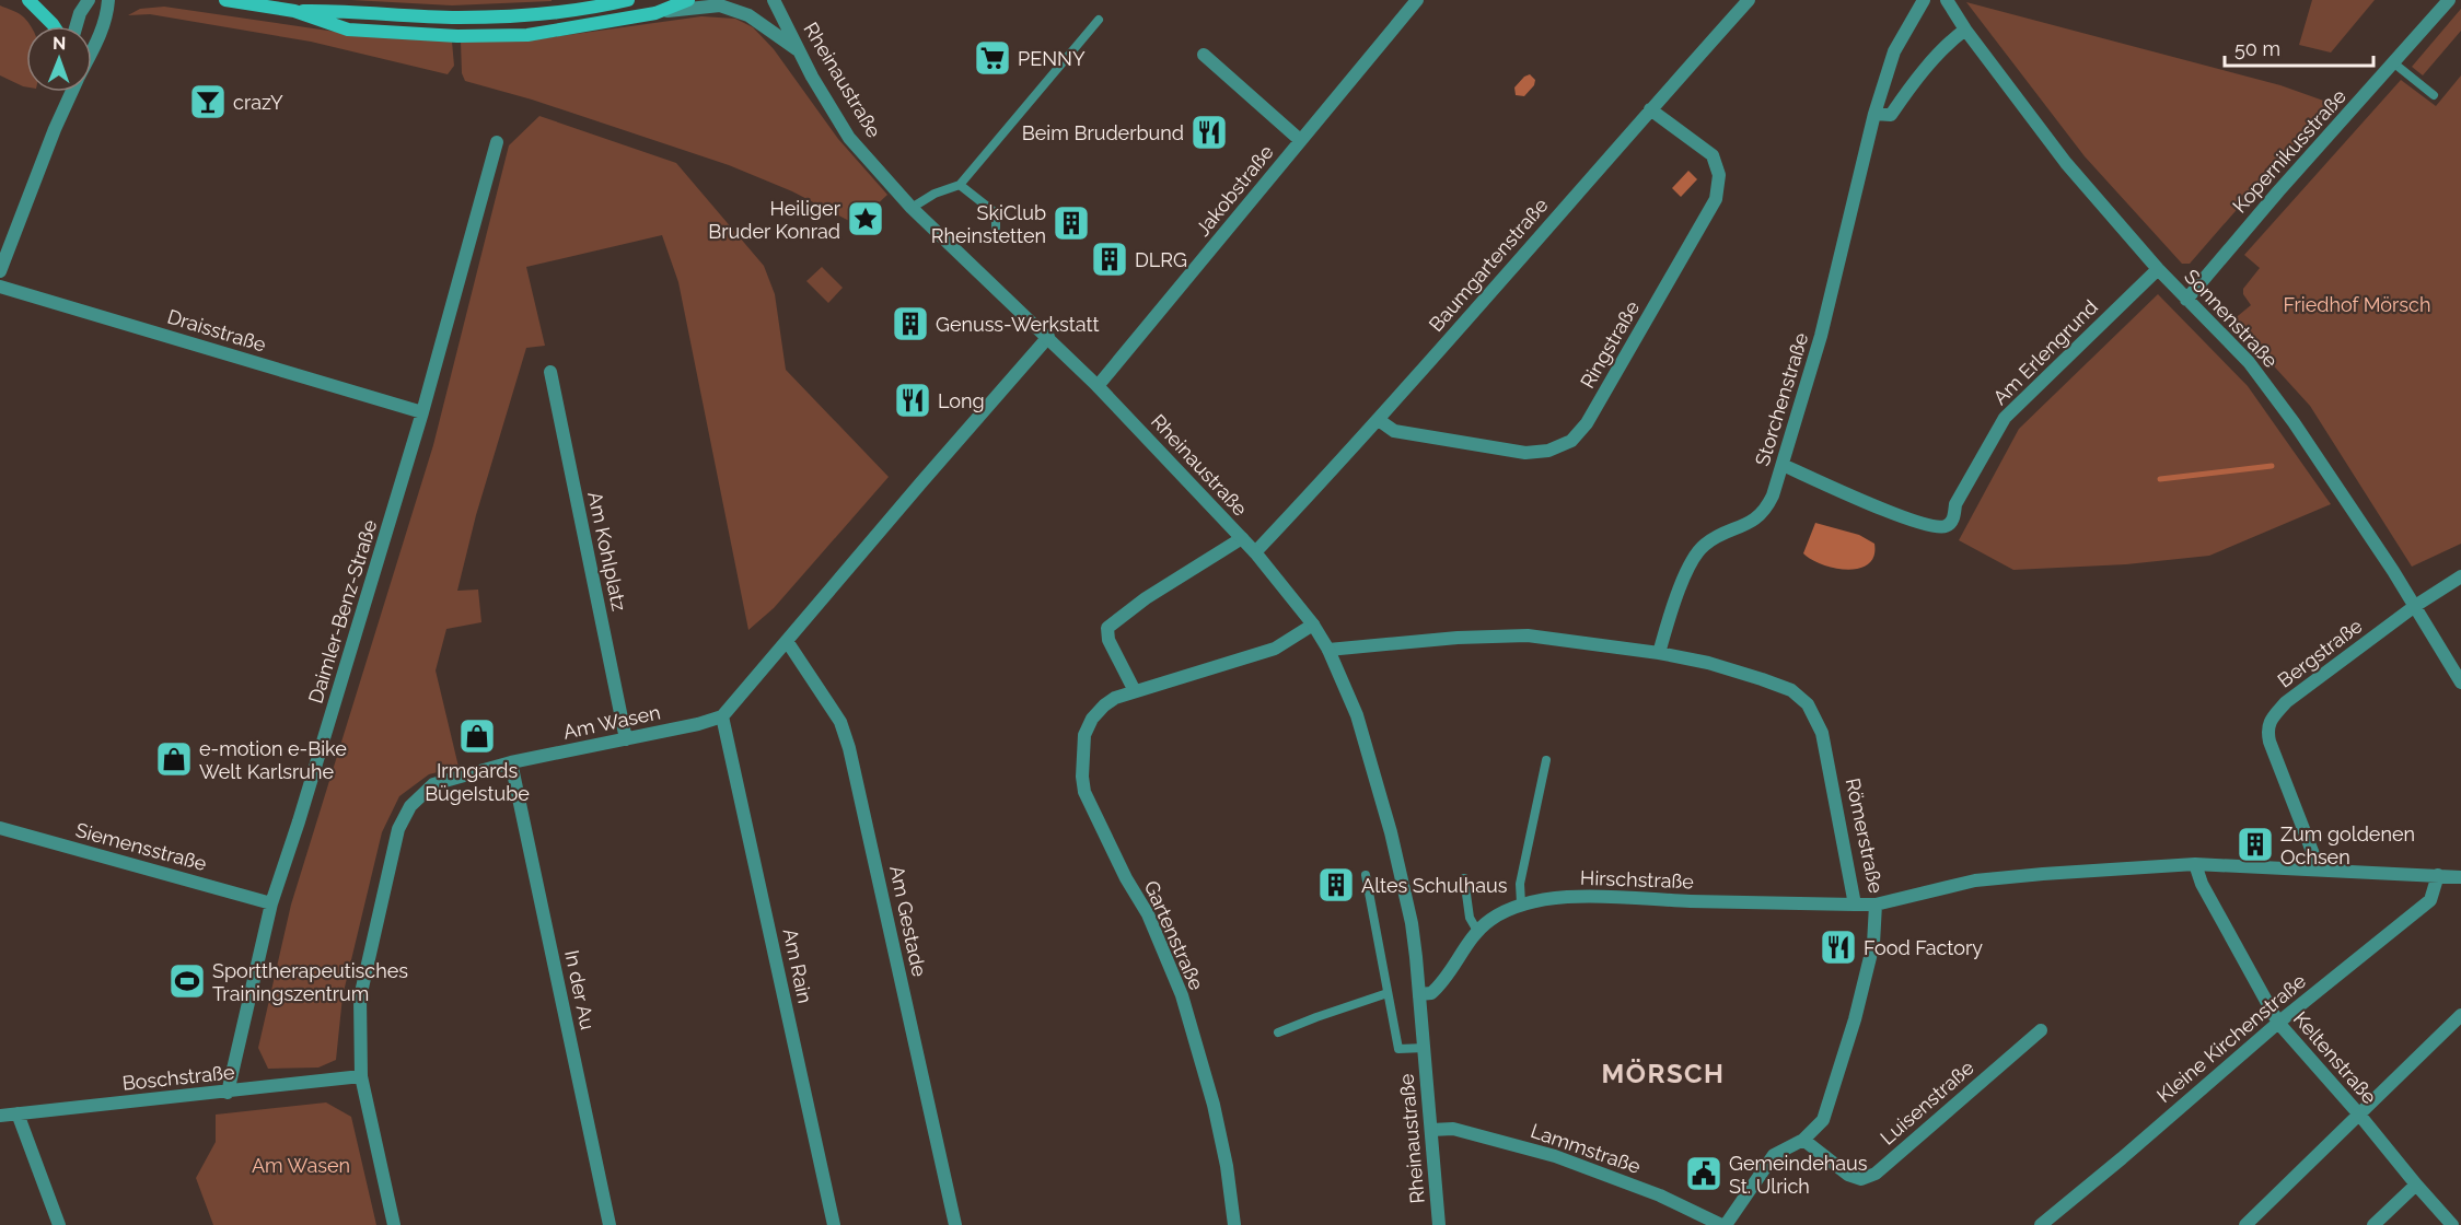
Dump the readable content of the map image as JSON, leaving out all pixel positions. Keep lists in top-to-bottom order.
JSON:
{
  "streets": {
    "street": [
      "Rheinaustraße",
      "Kopernikusstraße",
      "Jakobstraße",
      "Baumgartenstraße",
      "Sonnenstraße",
      "Draisstraße",
      "Ringstraße",
      "Am Erlengrund",
      "Storchenstraße",
      "Am Kohlplatz",
      "Daimler-Benz-Straße",
      "Bergstraße",
      "Am Wasen",
      "Römerstraße",
      "Siemensstraße",
      "Hirschstraße",
      "Am Gestade",
      "Gartenstraße",
      "Am Rain",
      "In der Au",
      "Kleine Kirchenstraße",
      "Keltenstraße",
      "Boschstraße",
      "Luisenstraße",
      "Lammstraße"
    ]
  },
  "crossings": [
    ["Rheinaustraße", "Jakobstraße"],
    ["Rheinaustraße", "Baumgartenstraße"],
    ["Rheinaustraße", "Römerstraße"],
    ["Rheinaustraße", "Hirschstraße"],
    ["Rheinaustraße", "Gartenstraße"],
    ["Rheinaustraße", "Lammstraße"],
    ["Kopernikusstraße", "Sonnenstraße"],
    ["Baumgartenstraße", "Ringstraße"],
    ["Sonnenstraße", "Am Erlengrund"],
    ["Sonnenstraße", "Bergstraße"],
    ["Draisstraße", "Daimler-Benz-Straße"],
    ["Am Erlengrund", "Storchenstraße"],
    ["Storchenstraße", "Römerstraße"],
    ["Am Kohlplatz", "Am Wasen"],
    ["Daimler-Benz-Straße", "Siemensstraße"],
    ["Daimler-Benz-Straße", "Boschstraße"],
    ["Bergstraße", "Römerstraße"],
    ["Am Wasen", "Am Rain"],
    ["Am Wasen", "In der Au"],
    ["Am Wasen", "Boschstraße"],
    ["Römerstraße", "Hirschstraße"],
    ["Römerstraße", "Kleine Kirchenstraße"],
    ["Römerstraße", "Keltenstraße"],
    ["Kleine Kirchenstraße", "Keltenstraße"]
  ],
  "districts": ["MÖRSCH"],
  "parks": ["Friedhof Mörsch", "Am Wasen"],
  "places": {
    "supermarket": ["PENNY"],
    "bar": ["crazY"],
    "restaurant": ["Beim Bruderbund", "Long", "Food Factory"],
    "place": ["Heiliger Bruder Konrad"],
    "building": [
      "SkiClub Rheinstetten",
      "DLRG",
      "Genuss-Werkstatt",
      "Zum goldenen Ochsen",
      "Altes Schulhaus"
    ],
    "shop": ["Irmgards BügeIstube", "e-motion e-Bike Welt Karlsruhe"],
    "sports": ["Sporttherapeutisches Trainingszentrum"],
    "public building": ["Gemeindehaus St. Ulrich"]
  },
  "scale_bar": "50 m",
  "north": "top"
}
